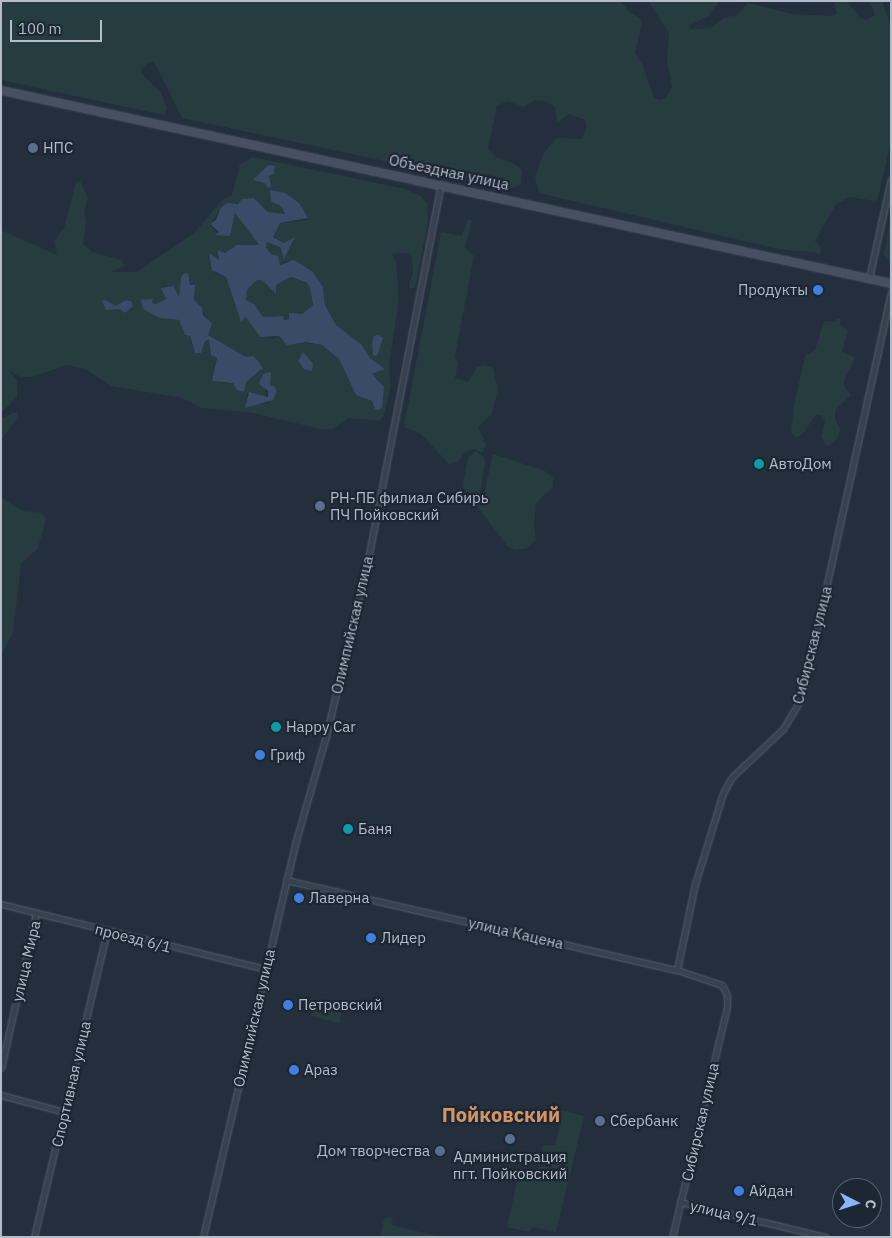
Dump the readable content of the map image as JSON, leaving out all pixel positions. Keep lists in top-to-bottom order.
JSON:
{
  "streets": {
    "street": [
      "Объездная улица",
      "Олимпийская улица",
      "Сибирская улица",
      "улица Кацена",
      "проезд 6/1",
      "улица Мира",
      "Спортивная улица",
      "улица 9/1"
    ]
  },
  "crossings": [
    ["Объездная улица", "Олимпийская улица"],
    ["Олимпийская улица", "улица Кацена"],
    ["Олимпийская улица", "проезд 6/1"],
    ["Сибирская улица", "улица Кацена"],
    ["Сибирская улица", "улица 9/1"],
    ["проезд 6/1", "улица Мира"],
    ["проезд 6/1", "Спортивная улица"]
  ],
  "districts": ["Пойковский"],
  "places": [
    "НПС",
    "Продукты",
    "АвтоДом",
    "РН-ПБ филиал Сибирь ПЧ Пойковский",
    "Happy Car",
    "Гриф",
    "Баня",
    "Лаверна",
    "Лидер",
    "Петровский",
    "Араз",
    "Сбербанк",
    "Администрация пгт. Пойковский",
    "Дом творчества",
    "Айдан"
  ],
  "scale_bar": "100 m",
  "north": "right"
}
